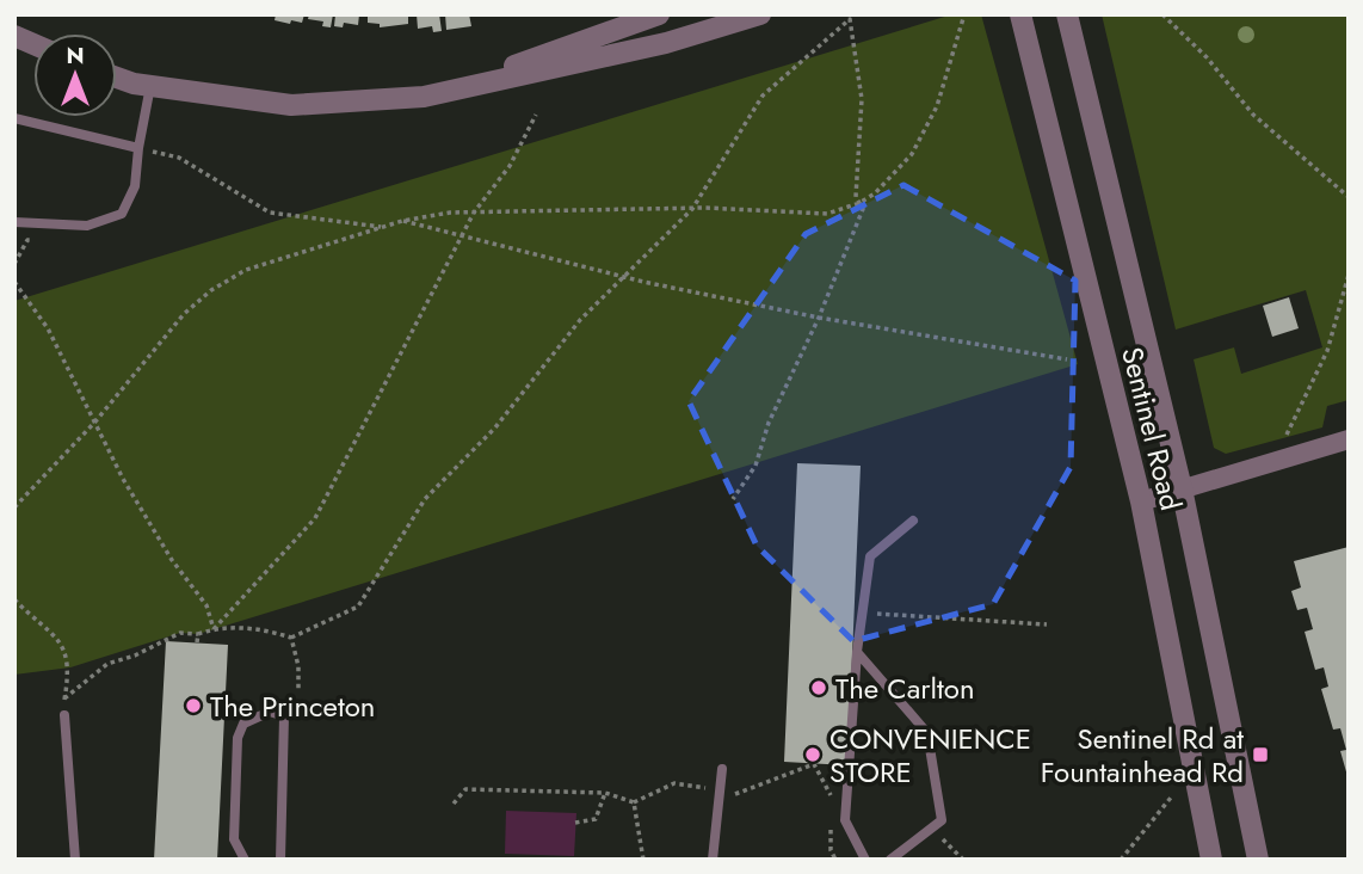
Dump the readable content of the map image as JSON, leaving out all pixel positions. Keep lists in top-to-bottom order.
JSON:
{
  "streets": {
    "street": ["Sentinel Road"]
  },
  "places": {
    "other": ["The Carlton", "The Princeton", "CONVENIENCE STORE"],
    "transit": ["Sentinel Rd at Fountainhead Rd"]
  },
  "north": "top"
}
